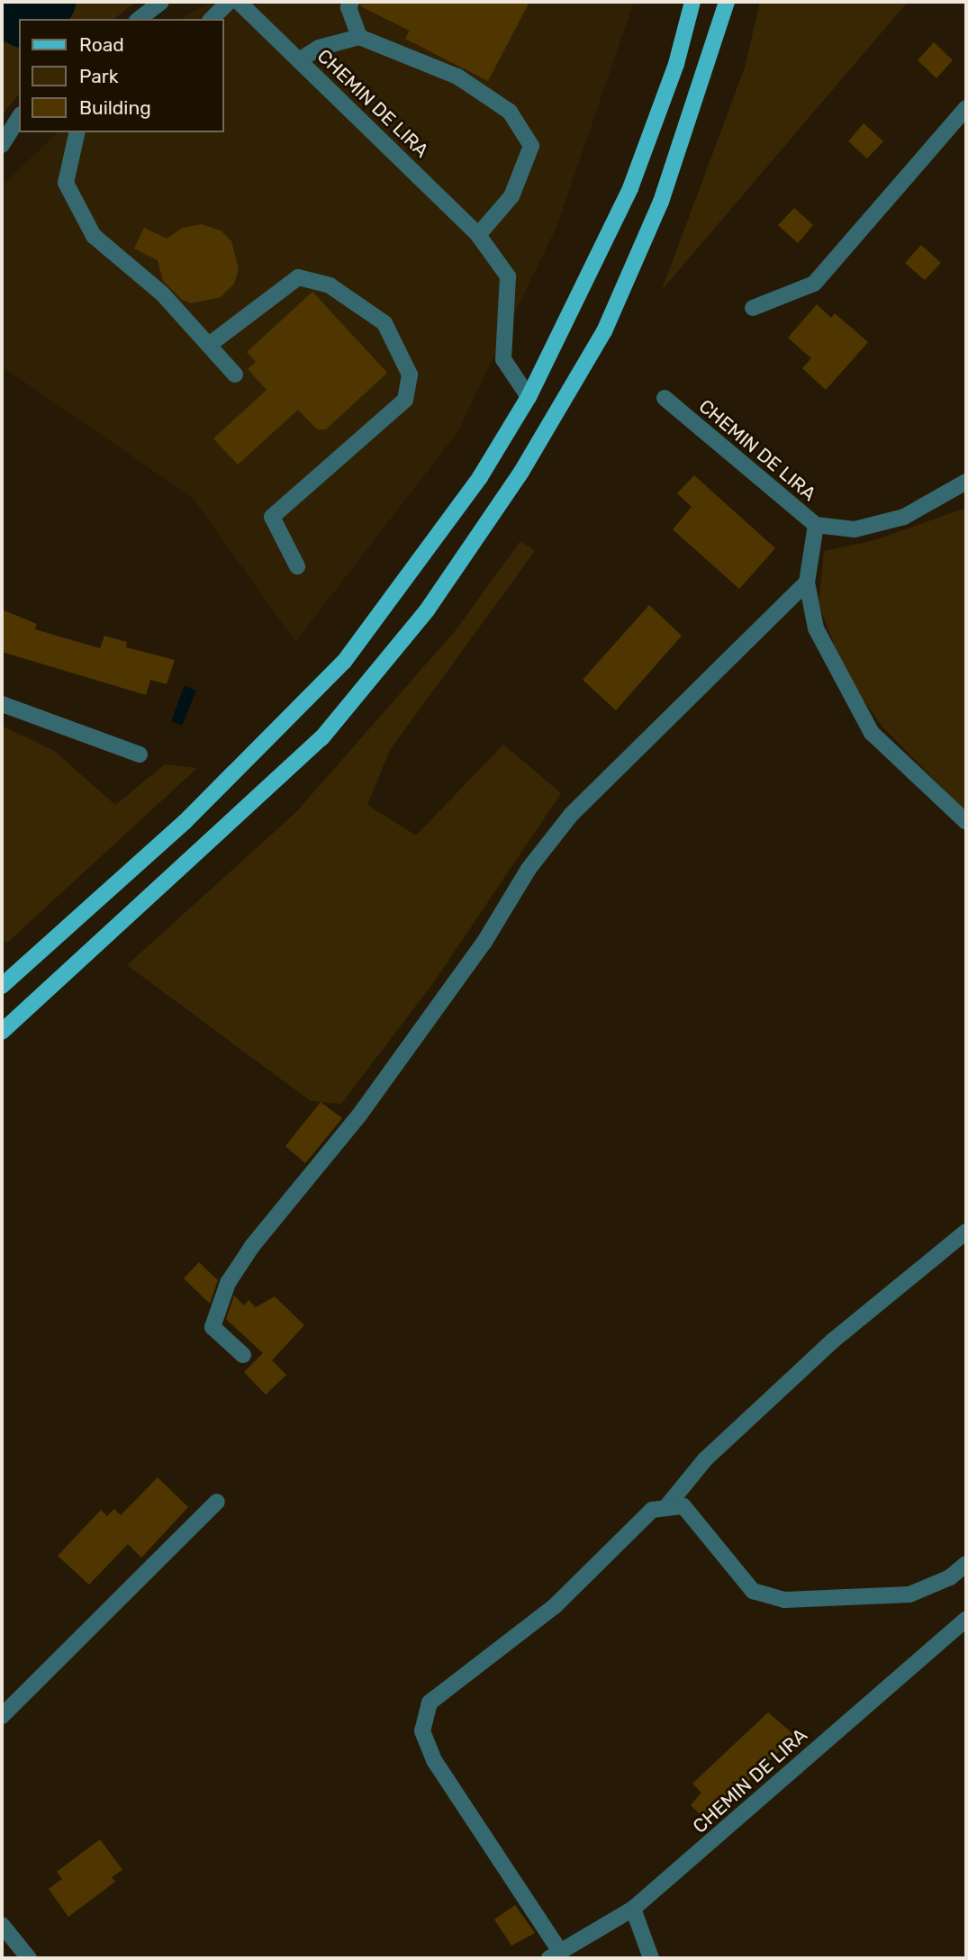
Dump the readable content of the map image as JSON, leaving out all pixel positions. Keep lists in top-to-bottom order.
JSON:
{
  "streets": {
    "street": ["CHEMIN DE LIRA"]
  },
  "legend": ["Road", "Park", "Building"]
}
